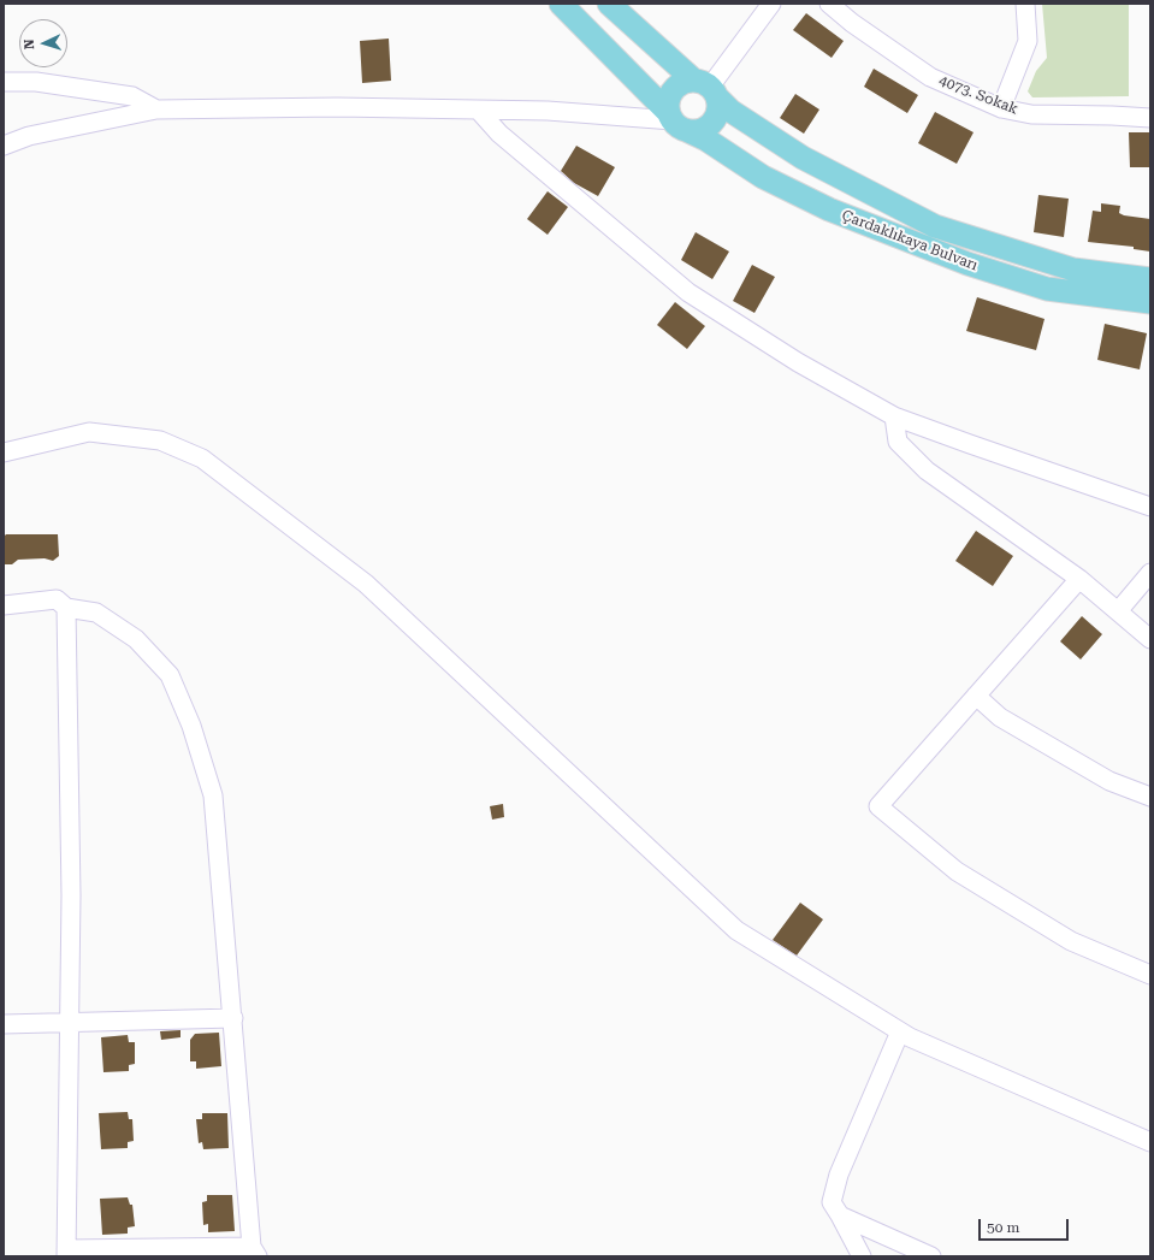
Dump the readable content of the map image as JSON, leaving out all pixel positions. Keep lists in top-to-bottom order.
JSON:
{
  "streets": {
    "main road": ["Çardaklıkaya Bulvarı"],
    "street": ["4073. Sokak"]
  },
  "scale_bar": "50 m",
  "north": "left"
}
